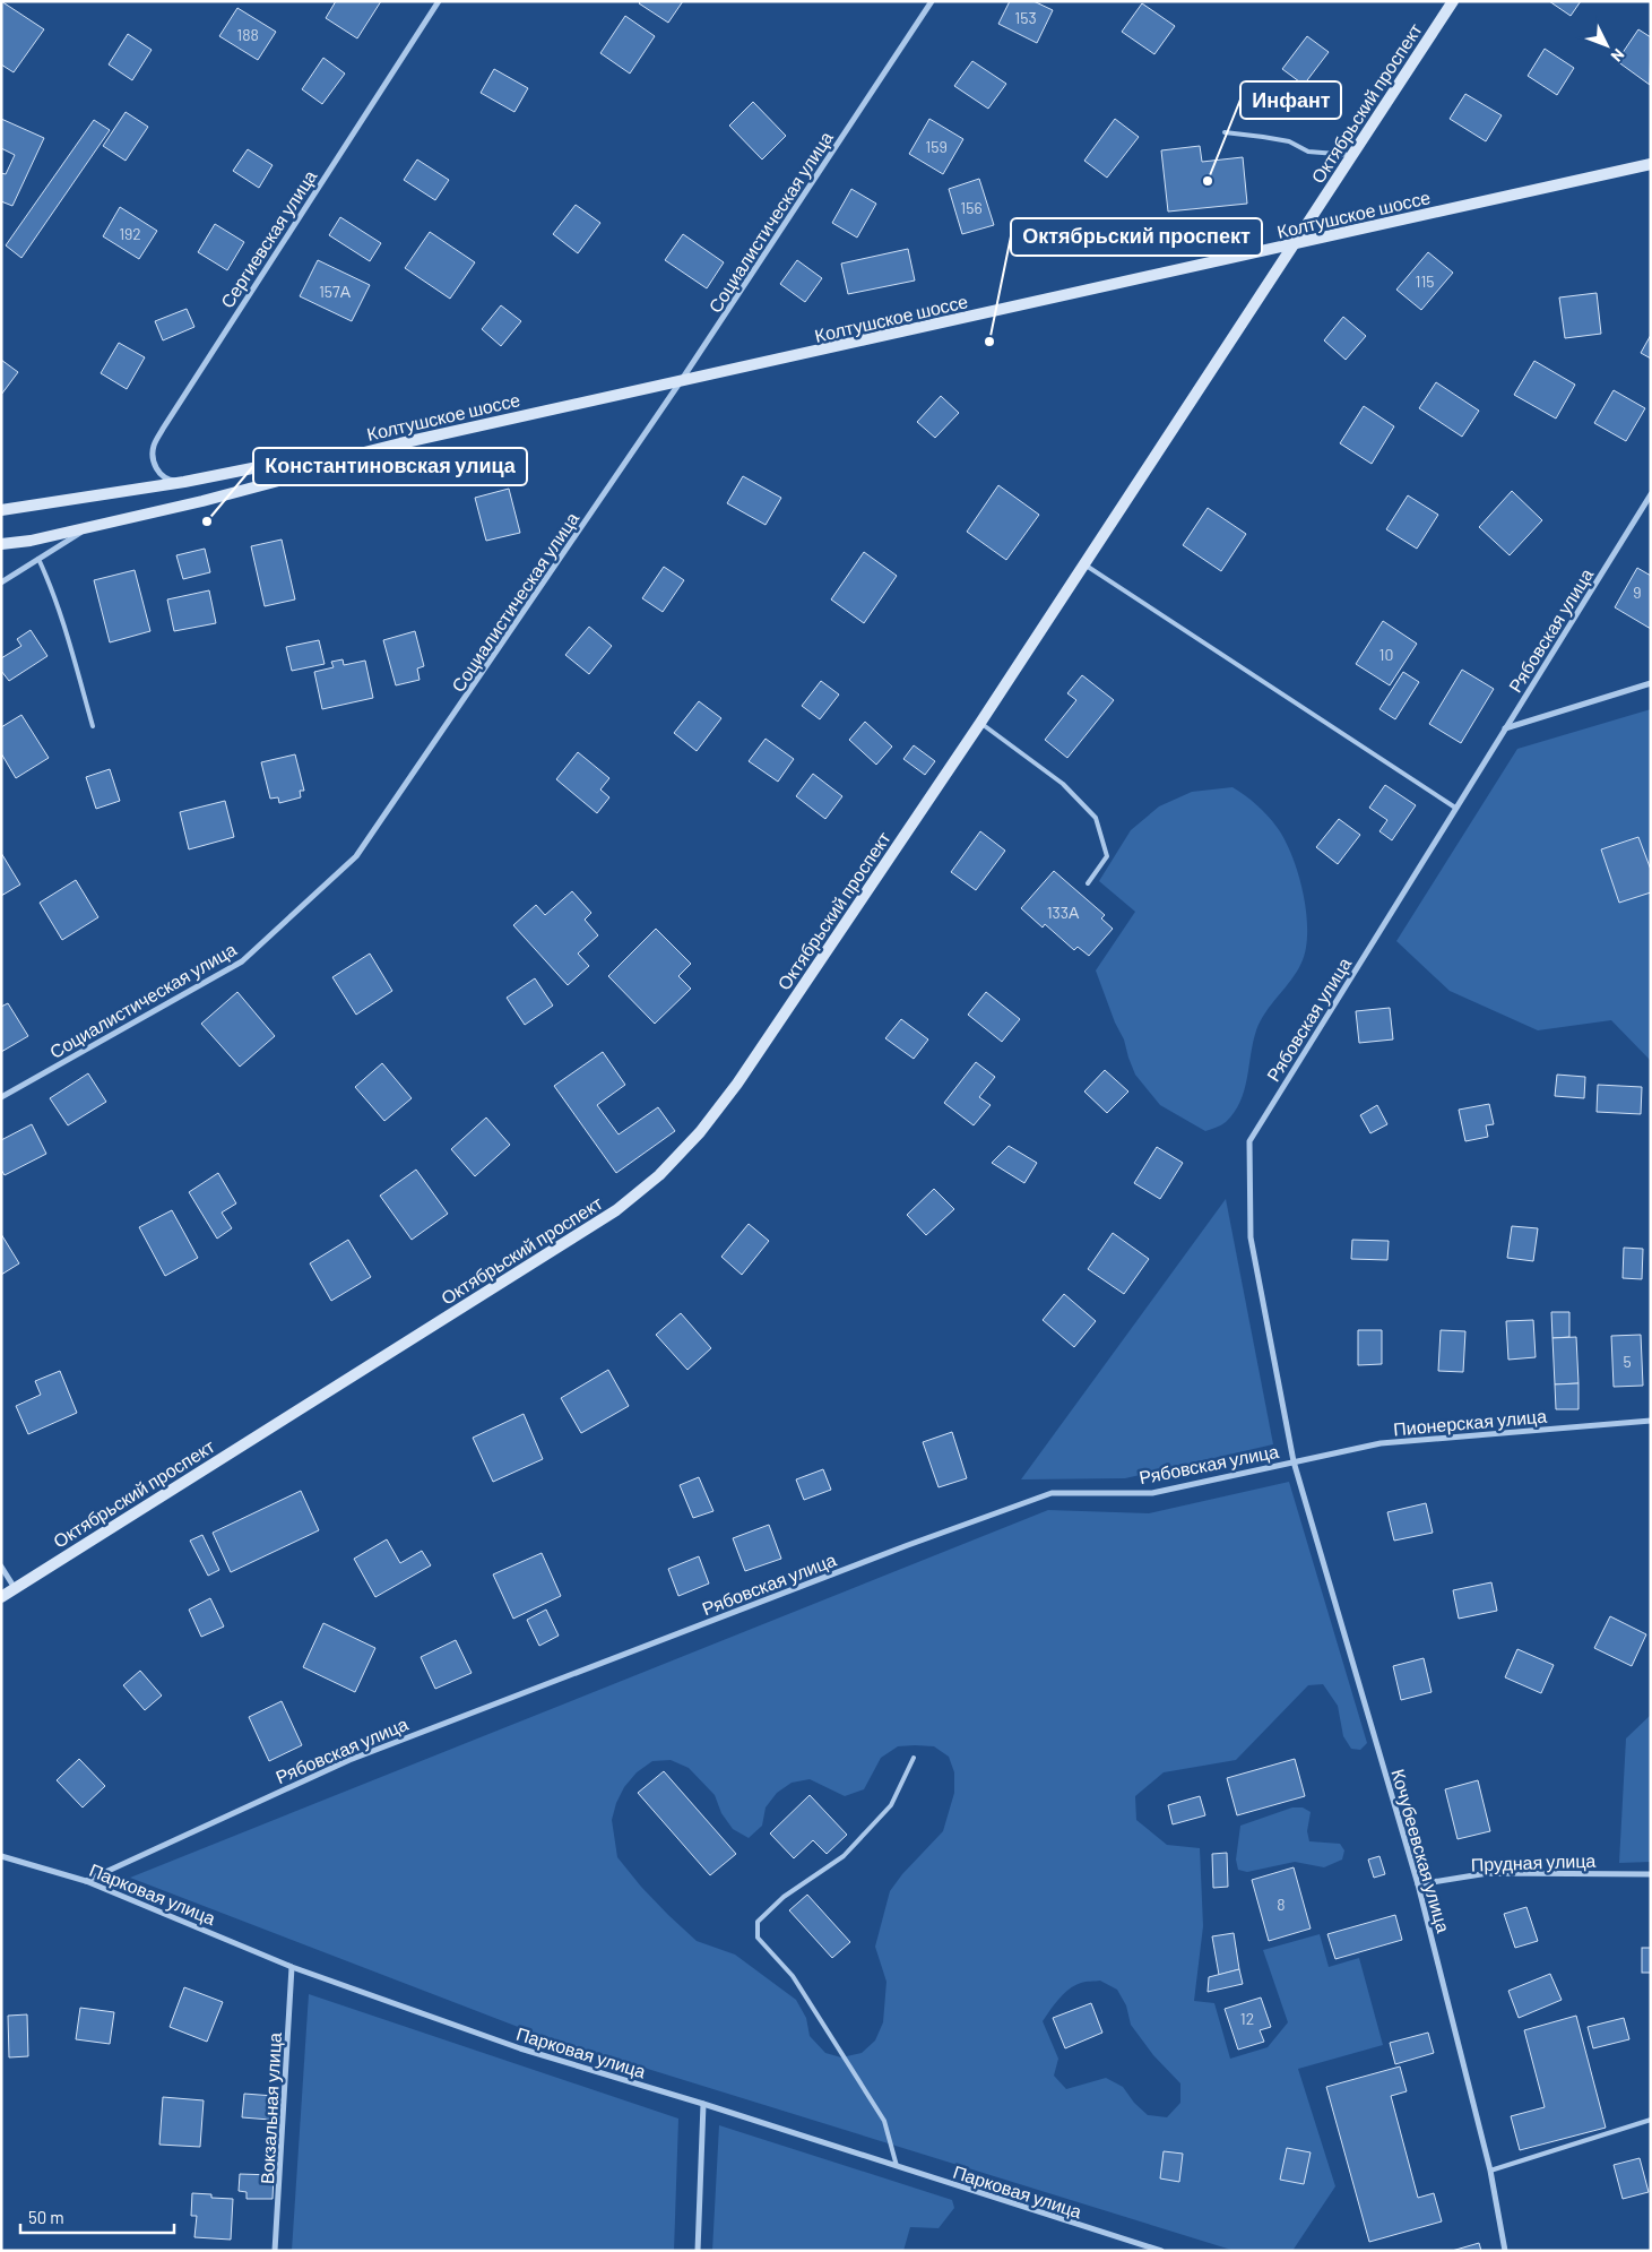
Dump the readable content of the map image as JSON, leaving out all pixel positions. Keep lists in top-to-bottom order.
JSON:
{
  "streets": {
    "street": [
      "Октябрьский проспект",
      "Колтушское шоссе",
      "Социалистическая улица",
      "Сергиевская улица",
      "Рябовская улица",
      "Пионерская улица",
      "Кочубеевская улица",
      "Прудная улица",
      "Парковая улица",
      "Вокзальная улица"
    ]
  },
  "crossings": [
    ["Октябрьский проспект", "Колтушское шоссе"],
    ["Колтушское шоссе", "Социалистическая улица"],
    ["Колтушское шоссе", "Сергиевская улица"],
    ["Рябовская улица", "Пионерская улица"],
    ["Рябовская улица", "Кочубеевская улица"],
    ["Рябовская улица", "Парковая улица"],
    ["Пионерская улица", "Кочубеевская улица"],
    ["Кочубеевская улица", "Прудная улица"],
    ["Парковая улица", "Вокзальная улица"]
  ],
  "places": ["Инфант", "Октябрьский проспект", "Константиновская улица"],
  "house_numbers": [
    "153",
    "188",
    "159",
    "156",
    "192",
    "115",
    "157А",
    "9",
    "10",
    "133А",
    "5",
    "8",
    "12"
  ],
  "scale_bar": "50 m",
  "north": "bottom right"
}
